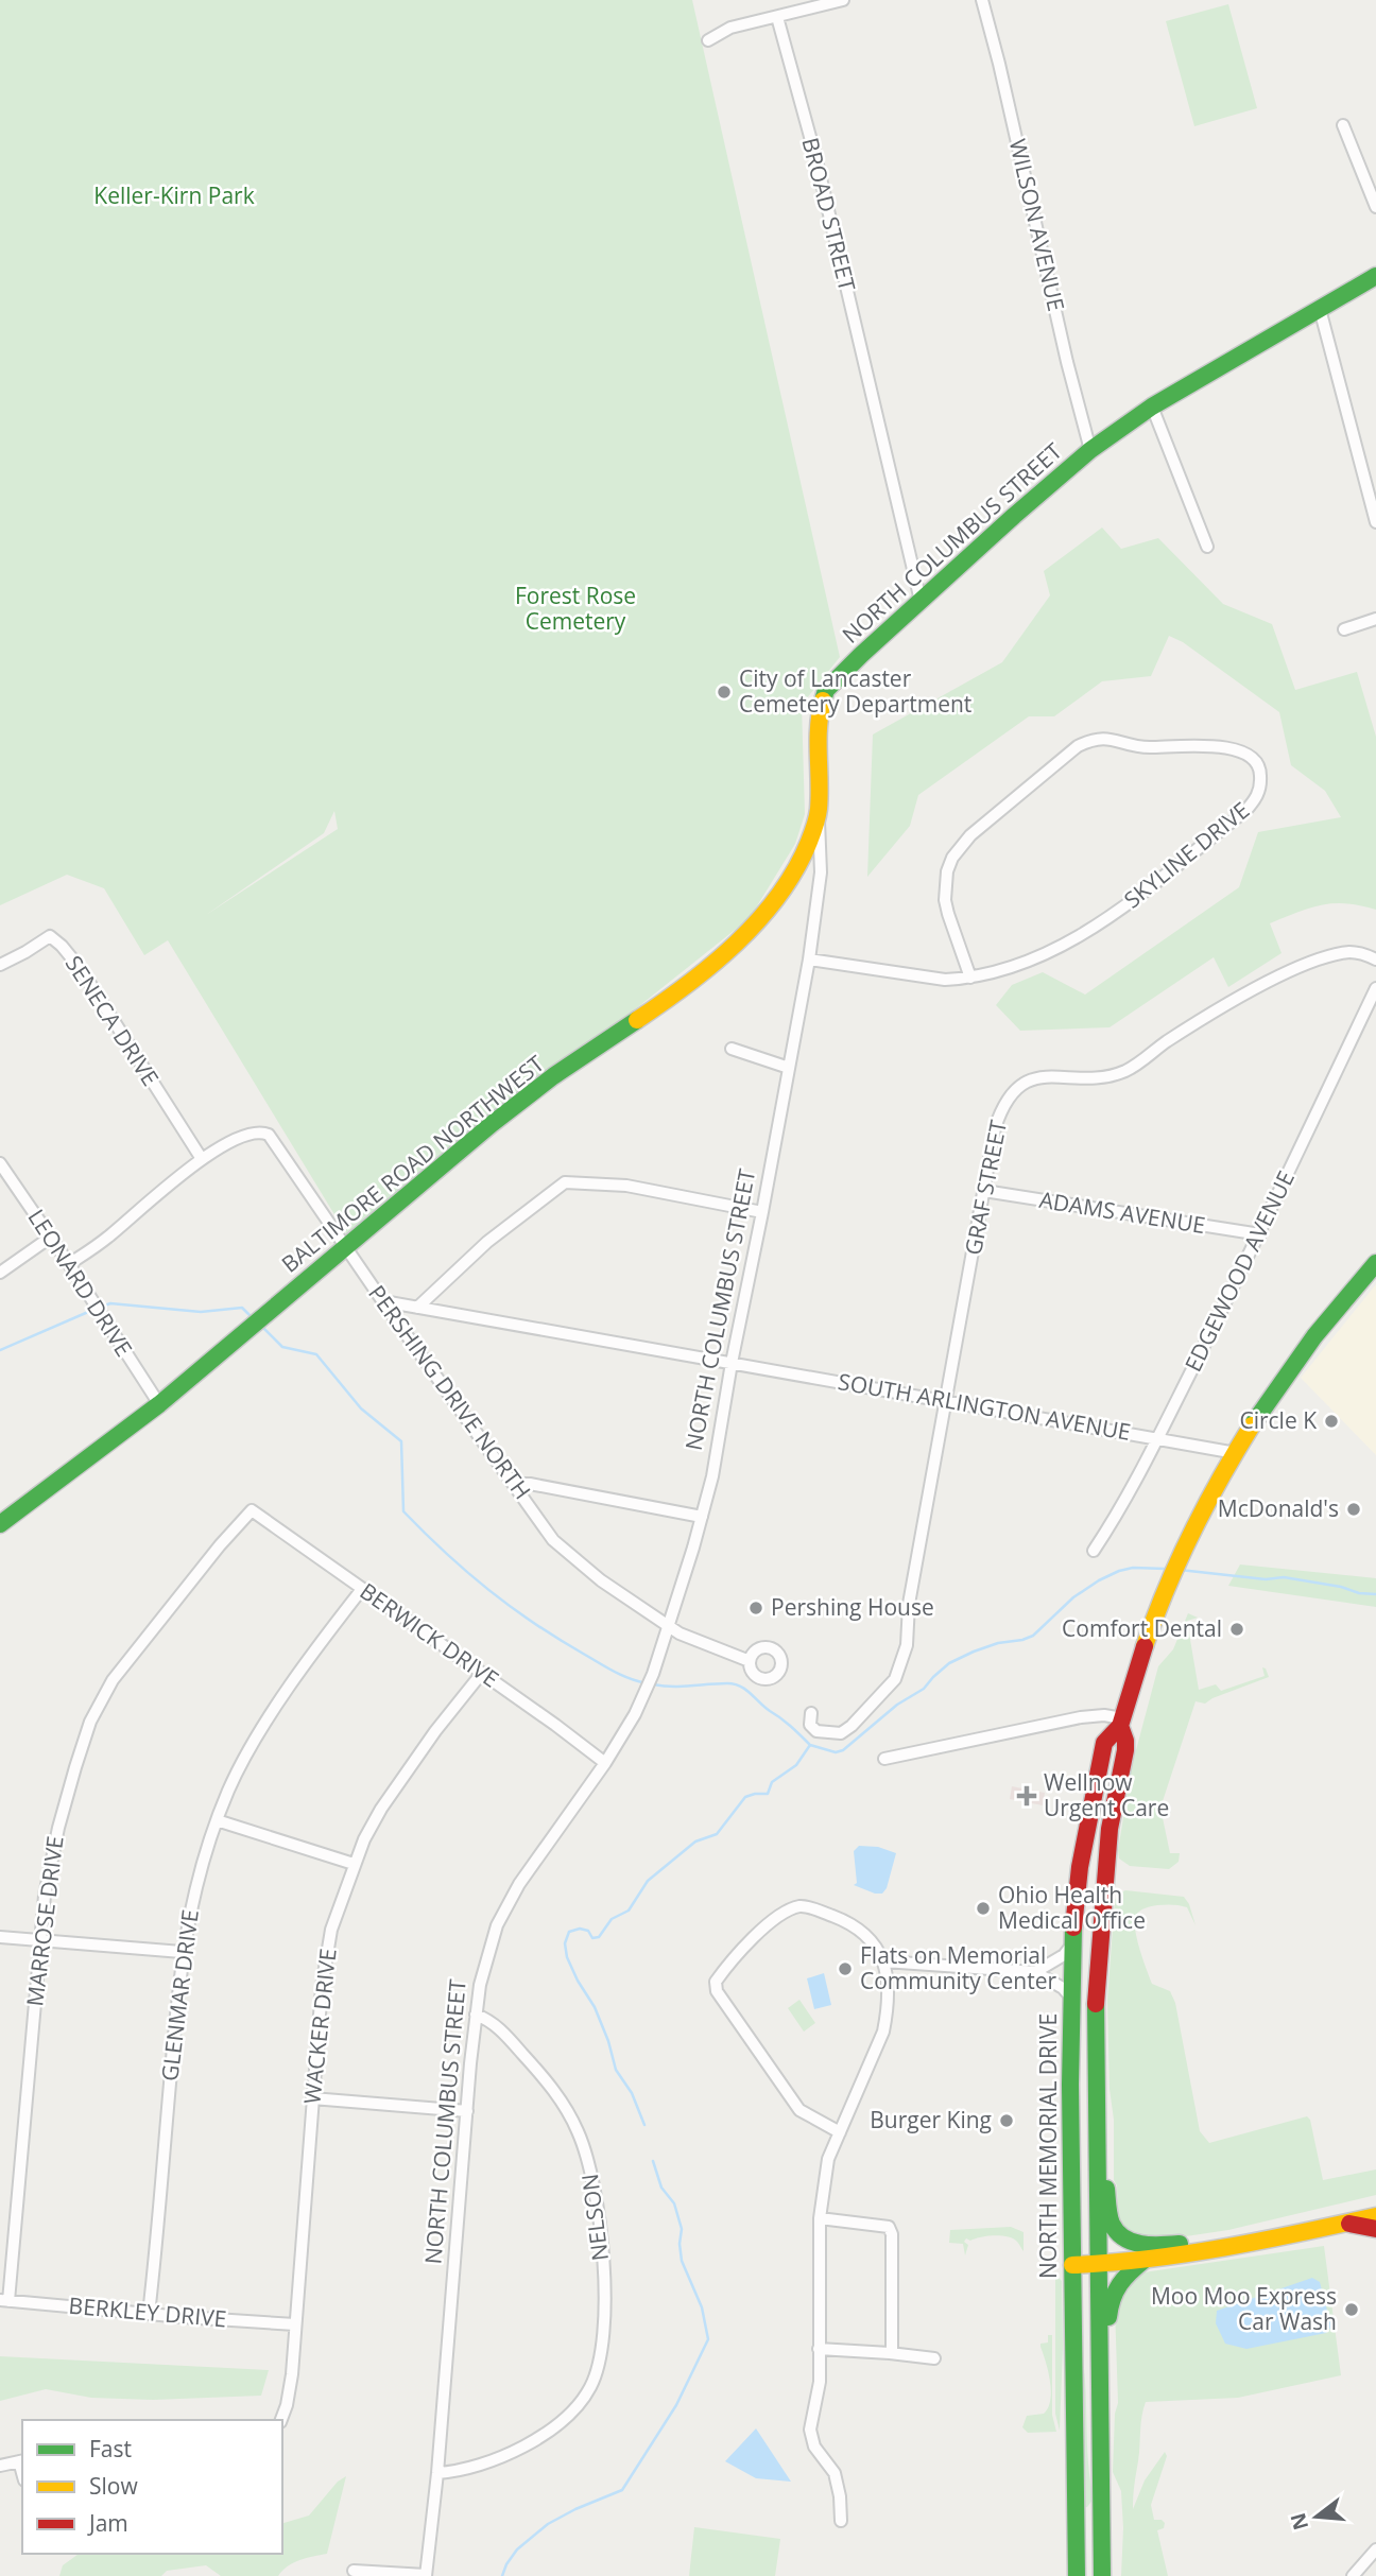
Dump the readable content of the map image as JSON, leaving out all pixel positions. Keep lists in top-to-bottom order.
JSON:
{
  "streets": {
    "main road": ["NORTH COLUMBUS STREET", "BALTIMORE ROAD NORTHWEST", "NORTH MEMORIAL DRIVE"],
    "street": [
      "BROAD STREET",
      "WILSON AVENUE",
      "SKYLINE DRIVE",
      "SENECA DRIVE",
      "GRAF STREET",
      "ADAMS AVENUE",
      "EDGEWOOD AVENUE",
      "LEONARD DRIVE",
      "PERSHING DRIVE NORTH",
      "SOUTH ARLINGTON AVENUE",
      "BERWICK DRIVE",
      "MARROSE DRIVE",
      "GLENMAR DRIVE",
      "WACKER DRIVE",
      "NELSON",
      "BERKLEY DRIVE"
    ]
  },
  "crossings": [
    ["BROAD STREET", "NORTH COLUMBUS STREET"],
    ["WILSON AVENUE", "NORTH COLUMBUS STREET"],
    ["NORTH COLUMBUS STREET", "SKYLINE DRIVE"],
    ["NORTH COLUMBUS STREET", "BALTIMORE ROAD NORTHWEST"],
    ["NORTH COLUMBUS STREET", "PERSHING DRIVE NORTH"],
    ["NORTH COLUMBUS STREET", "SOUTH ARLINGTON AVENUE"],
    ["NORTH COLUMBUS STREET", "BERWICK DRIVE"],
    ["NORTH COLUMBUS STREET", "NELSON"],
    ["SENECA DRIVE", "PERSHING DRIVE NORTH"],
    ["BALTIMORE ROAD NORTHWEST", "LEONARD DRIVE"],
    ["BALTIMORE ROAD NORTHWEST", "PERSHING DRIVE NORTH"],
    ["GRAF STREET", "ADAMS AVENUE"],
    ["GRAF STREET", "SOUTH ARLINGTON AVENUE"],
    ["ADAMS AVENUE", "EDGEWOOD AVENUE"],
    ["EDGEWOOD AVENUE", "SOUTH ARLINGTON AVENUE"],
    ["PERSHING DRIVE NORTH", "SOUTH ARLINGTON AVENUE"],
    ["SOUTH ARLINGTON AVENUE", "NORTH MEMORIAL DRIVE"],
    ["BERWICK DRIVE", "MARROSE DRIVE"],
    ["BERWICK DRIVE", "GLENMAR DRIVE"],
    ["BERWICK DRIVE", "WACKER DRIVE"],
    ["MARROSE DRIVE", "BERKLEY DRIVE"],
    ["GLENMAR DRIVE", "BERKLEY DRIVE"],
    ["WACKER DRIVE", "BERKLEY DRIVE"]
  ],
  "parks": ["Keller-Kirn Park", "Forest Rose Cemetery"],
  "places": {
    "other": [
      "City of Lancaster Cemetery Department",
      "Circle K",
      "McDonald's",
      "Pershing House",
      "Comfort Dental",
      "Ohio Health Medical Office",
      "Flats on Memorial Community Center",
      "Burger King",
      "Moo Moo Express Car Wash"
    ],
    "health": ["Wellnow Urgent Care"]
  },
  "legend": ["Fast", "Slow", "Jam"],
  "north": "left"
}
